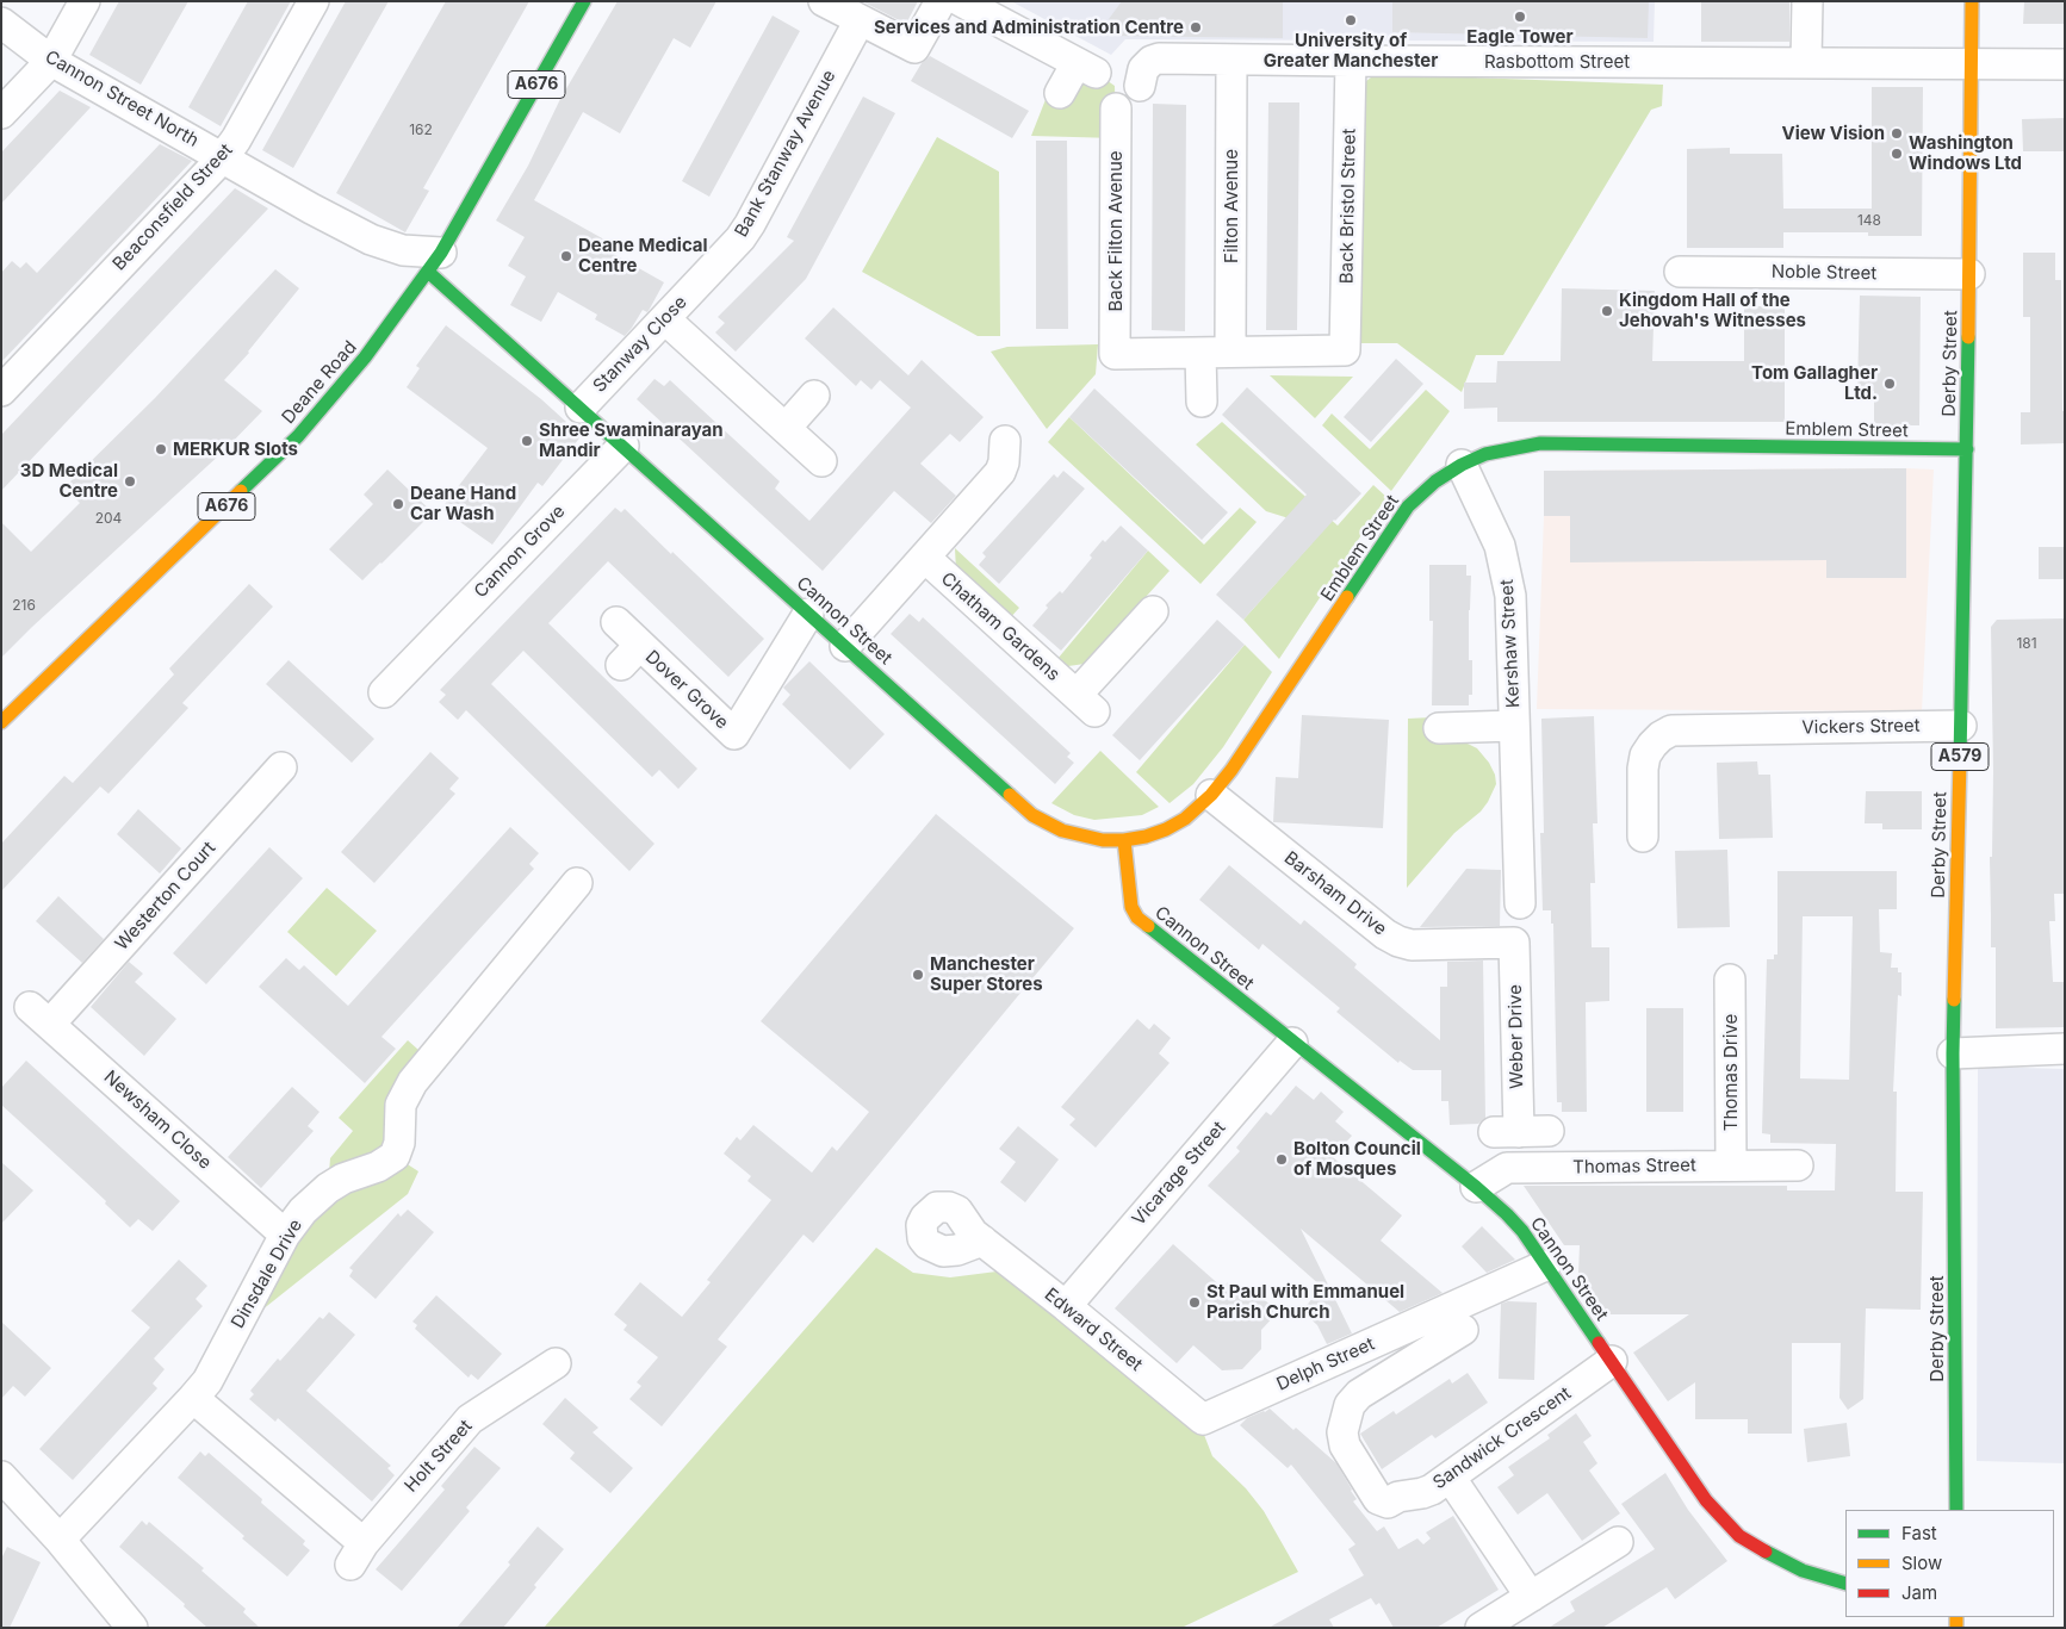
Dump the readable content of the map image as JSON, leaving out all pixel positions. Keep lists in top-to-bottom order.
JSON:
{
  "streets": {
    "street": [
      "Rasbottom Street",
      "A676",
      "Cannon Street North",
      "Bank Stanway Avenue",
      "Filton Avenue",
      "Back Bristol Street",
      "Beaconsfield Street",
      "Back Filton Avenue",
      "Noble Street",
      "Stanway Close",
      "Derby Street",
      "Deane Road",
      "Emblem Street",
      "Cannon Grove",
      "Cannon Street",
      "Chatham Gardens",
      "Kershaw Street",
      "Dover Grove",
      "Vickers Street",
      "A579",
      "Barsham Drive",
      "Westerton Court",
      "Weber Drive",
      "Thomas Drive",
      "Newsham Close",
      "Thomas Street",
      "Vicarage Street",
      "Dinsdale Drive",
      "Edward Street",
      "Delph Street",
      "Sandwick Crescent",
      "Holt Street"
    ]
  },
  "crossings": [
    ["Rasbottom Street", "Filton Avenue"],
    ["Rasbottom Street", "Back Bristol Street"],
    ["Rasbottom Street", "Derby Street"],
    ["Cannon Street North", "Beaconsfield Street"],
    ["Cannon Street North", "Deane Road"],
    ["Cannon Street North", "Cannon Street"],
    ["Bank Stanway Avenue", "Stanway Close"],
    ["Filton Avenue", "Back Bristol Street"],
    ["Noble Street", "Derby Street"],
    ["Stanway Close", "Cannon Street"],
    ["Derby Street", "Emblem Street"],
    ["Derby Street", "Vickers Street"],
    ["Deane Road", "Cannon Street"],
    ["Emblem Street", "Cannon Street"],
    ["Emblem Street", "Kershaw Street"],
    ["Emblem Street", "Barsham Drive"],
    ["Cannon Grove", "Cannon Street"],
    ["Cannon Street", "Chatham Gardens"],
    ["Cannon Street", "Dover Grove"],
    ["Cannon Street", "Thomas Street"],
    ["Cannon Street", "Vicarage Street"],
    ["Cannon Street", "Delph Street"],
    ["Cannon Street", "Sandwick Crescent"],
    ["Barsham Drive", "Weber Drive"],
    ["Westerton Court", "Newsham Close"],
    ["Thomas Drive", "Thomas Street"],
    ["Newsham Close", "Dinsdale Drive"],
    ["Vicarage Street", "Edward Street"],
    ["Dinsdale Drive", "Holt Street"],
    ["Edward Street", "Delph Street"]
  ],
  "places": [
    "Eagle Tower",
    "University of Greater Manchester",
    "Services and Administration Centre",
    "View Vision",
    "Washington Windows Ltd",
    "Deane Medical Centre",
    "Kingdom Hall of the Jehovah's Witnesses",
    "Tom Gallagher Ltd.",
    "Shree Swaminarayan Mandir",
    "MERKUR Slots",
    "3D Medical Centre",
    "Deane Hand Car Wash",
    "Manchester Super Stores",
    "Bolton Council of Mosques",
    "St Paul with Emmanuel Parish Church"
  ],
  "house_numbers": [
    "162",
    "148",
    "204",
    "216",
    "181"
  ],
  "legend": ["Fast", "Slow", "Jam"]
}
